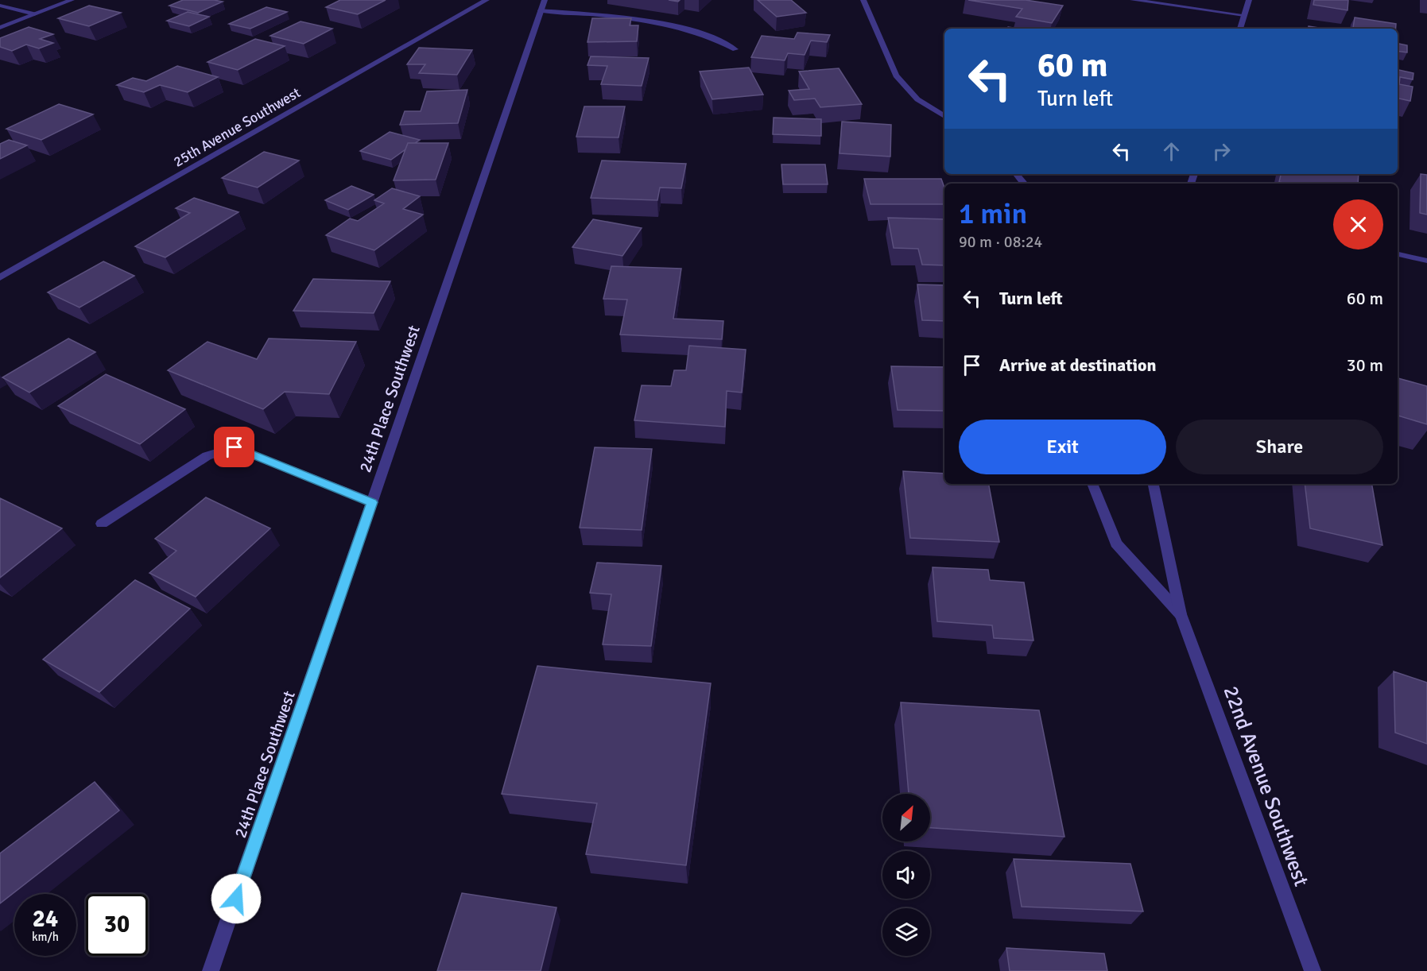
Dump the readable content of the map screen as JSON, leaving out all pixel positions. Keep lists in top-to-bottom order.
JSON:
{
  "streets": {
    "street": ["25th Avenue Southwest", "24th Place Southwest", "22nd Avenue Southwest"]
  },
  "north": "top right",
  "page": {
    "turn": ["60 m", "Turn left"],
    "heading": ["1 min", "90 m · 08:24"],
    "list": [
      {
        "name": "Turn left",
        "value": "60 m"
      },
      {
        "name": "Arrive at destination",
        "value": "30 m"
      }
    ],
    "buttons": ["Exit", "Share"],
    "speed": "24 km/h",
    "limit": "30"
  }
}
